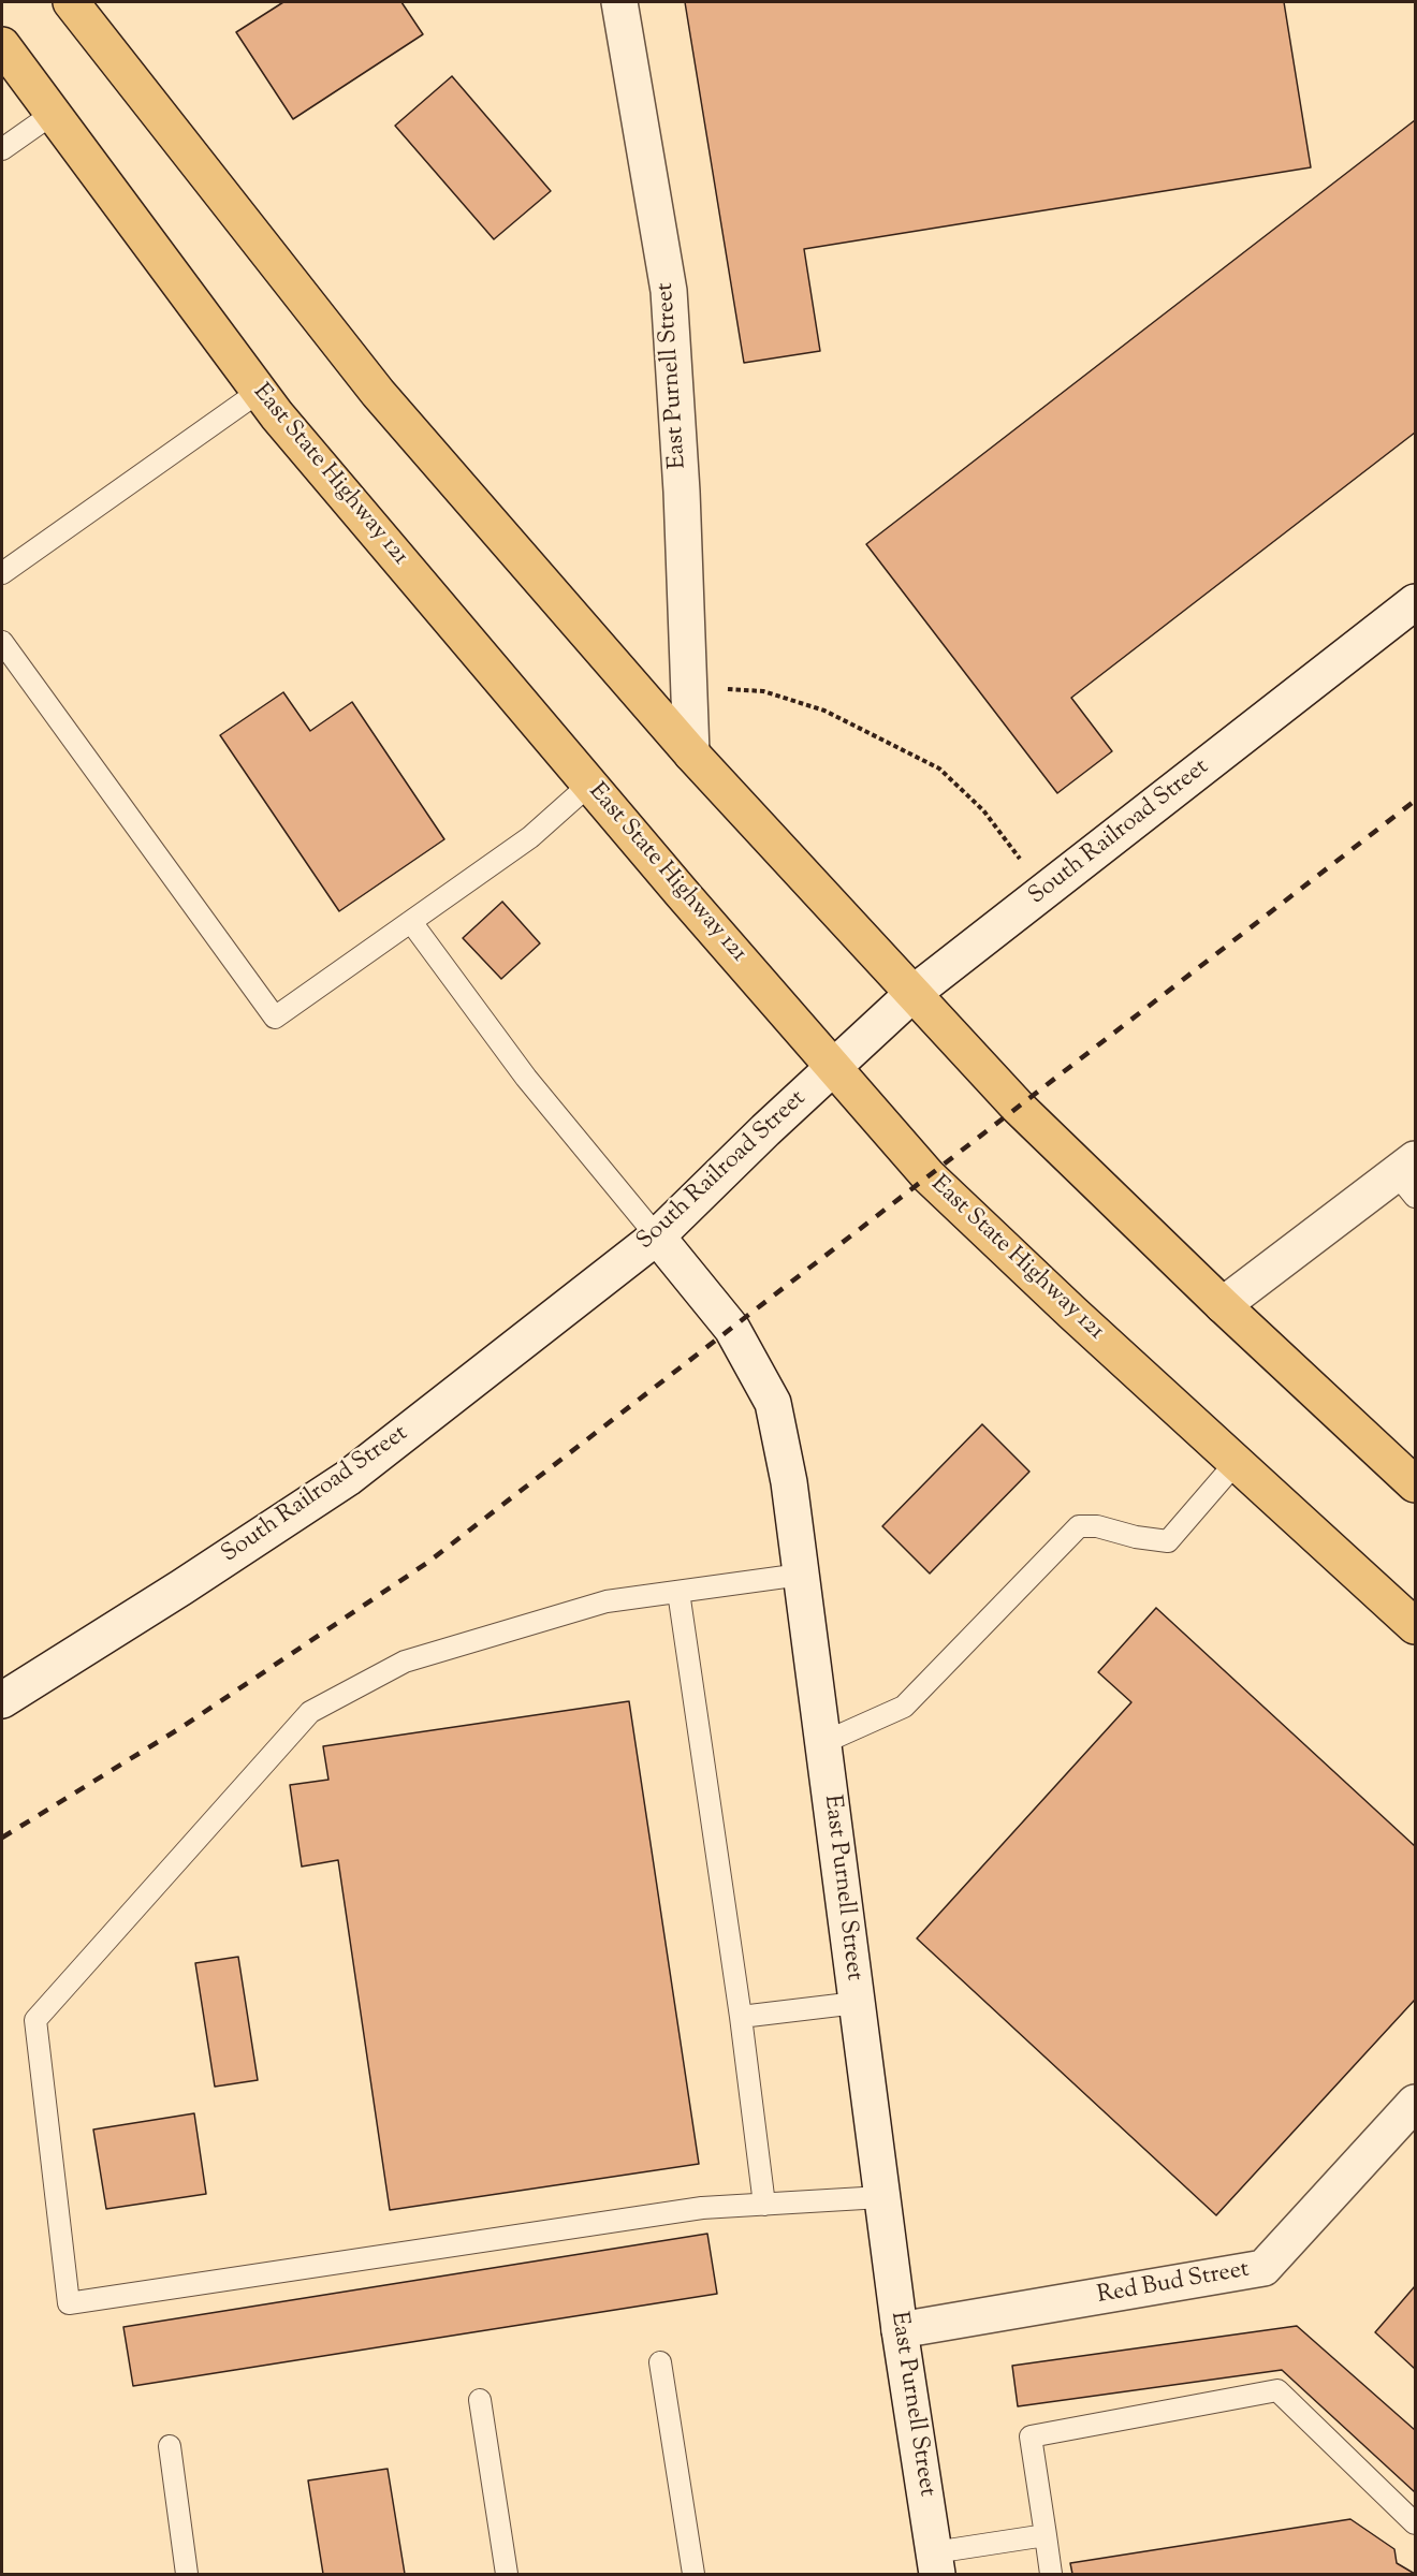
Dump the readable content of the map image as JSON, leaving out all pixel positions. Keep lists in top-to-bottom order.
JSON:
{
  "streets": {
    "main road": ["East State Highway 121"],
    "street": ["East Purnell Street", "South Railroad Street", "Red Bud Street"]
  },
  "crossings": [
    ["East Purnell Street", "South Railroad Street"],
    ["East Purnell Street", "Red Bud Street"],
    ["East State Highway 121", "South Railroad Street"]
  ]
}
